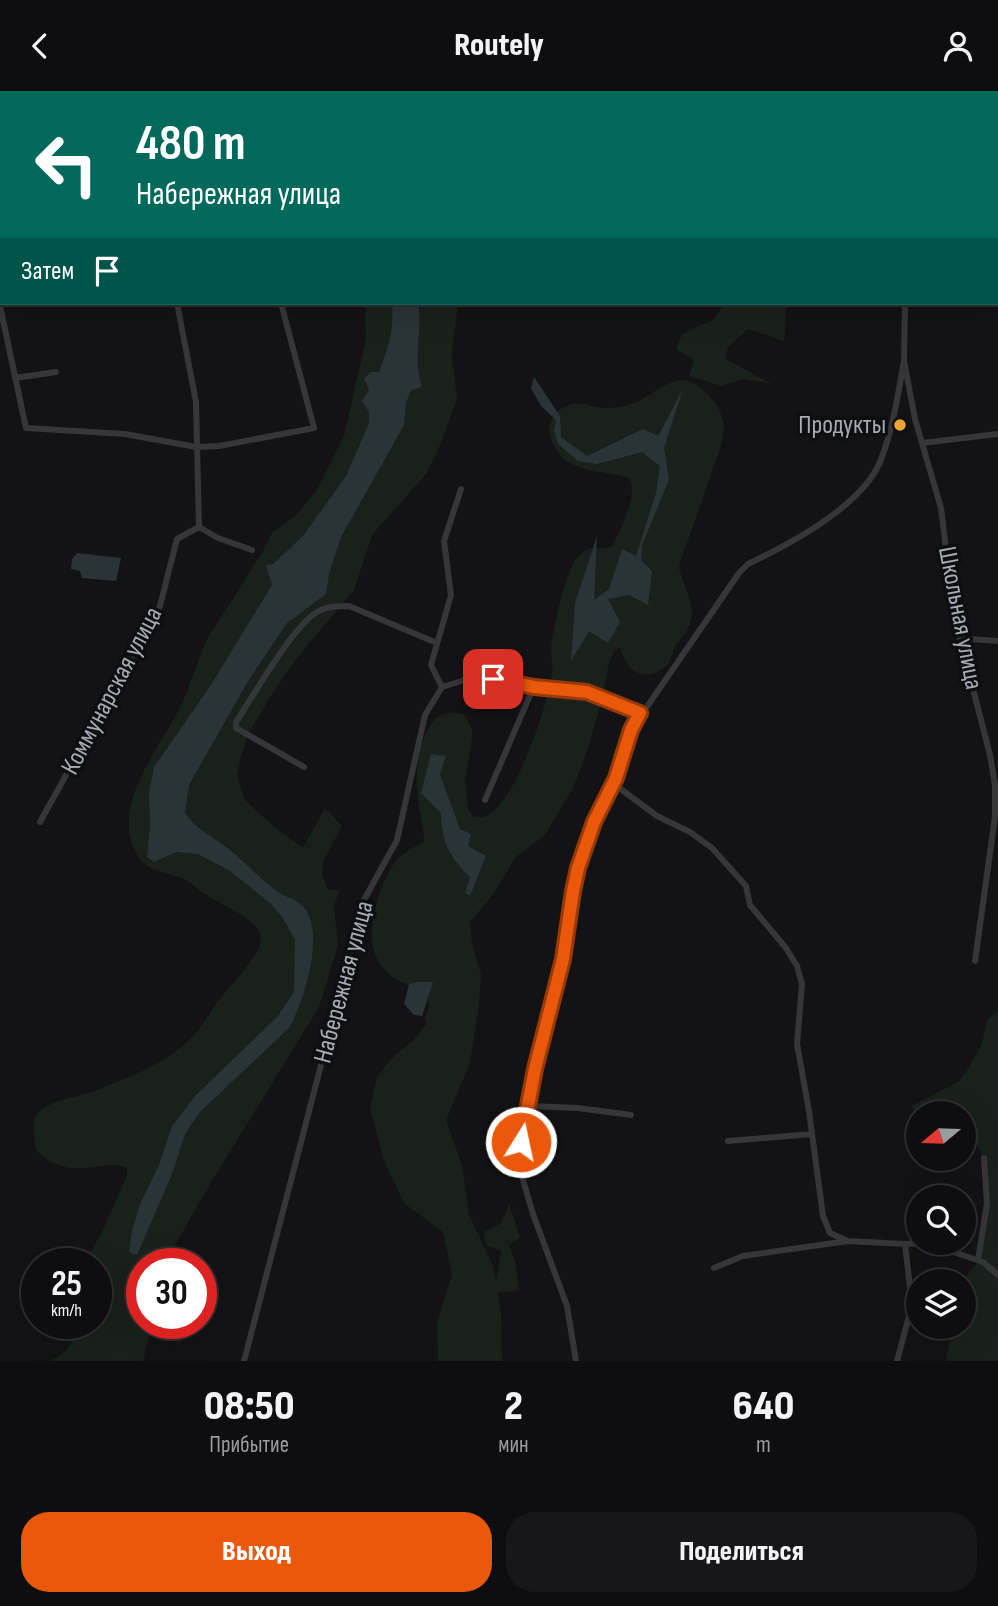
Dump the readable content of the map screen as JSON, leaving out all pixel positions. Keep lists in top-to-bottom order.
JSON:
{
  "streets": {
    "street": ["Школьная улица", "Коммунарская улица", "Набережная улица"]
  },
  "places": ["Продукты"],
  "north": "left",
  "page": {
    "header": "Routely",
    "turn": ["480 m", "Набережная улица"],
    "then": "Затем",
    "speed": "25 km/h",
    "limit": "30",
    "eta": [
      "08:50",
      "Прибытие",
      "2",
      "мин",
      "640",
      "m"
    ],
    "buttons": ["Выход", "Поделиться"]
  }
}
